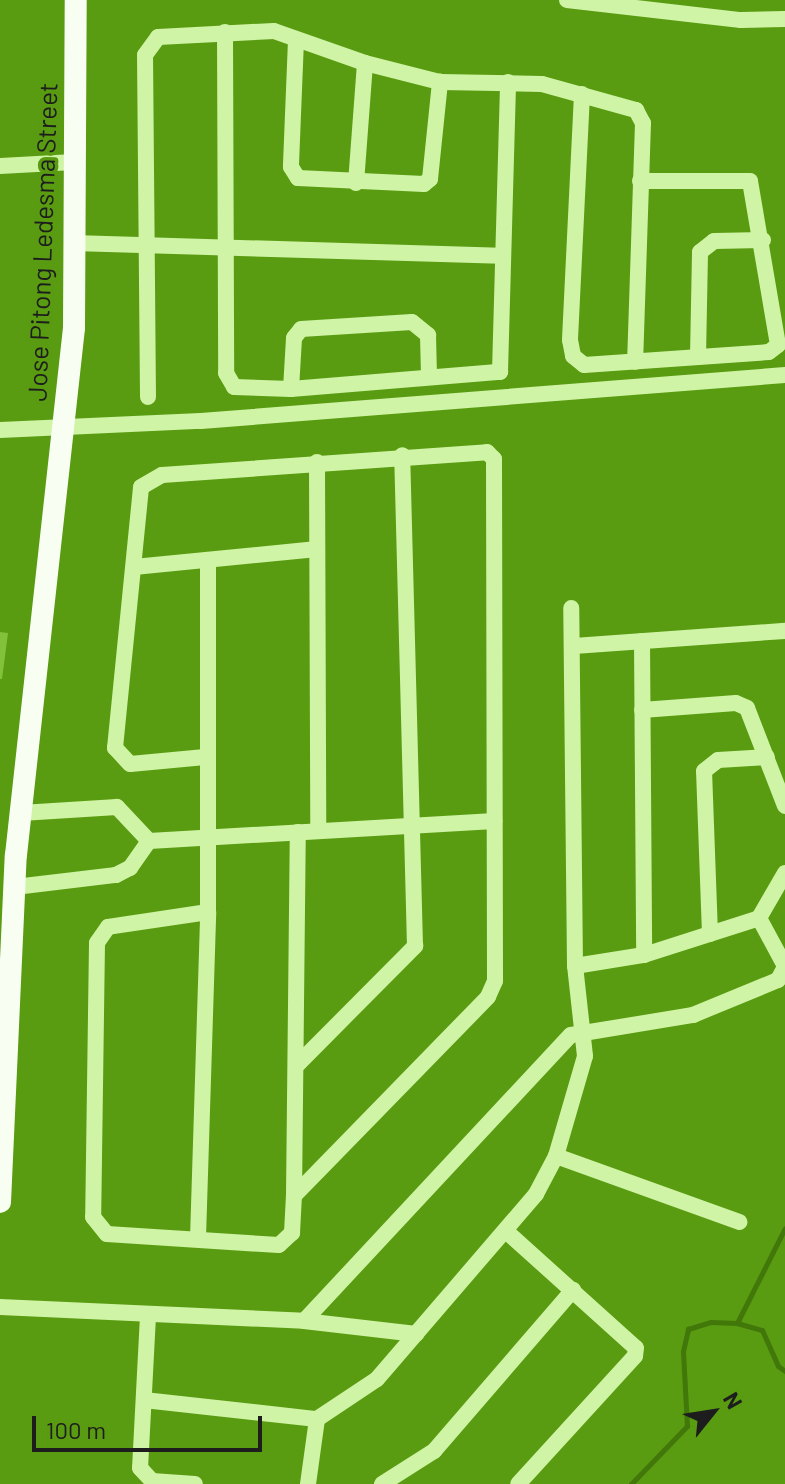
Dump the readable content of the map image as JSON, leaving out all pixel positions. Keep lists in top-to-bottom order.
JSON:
{
  "streets": {
    "main road": ["Jose Pitong Ledesma Street"]
  },
  "scale_bar": "100 m",
  "north": "top right"
}
